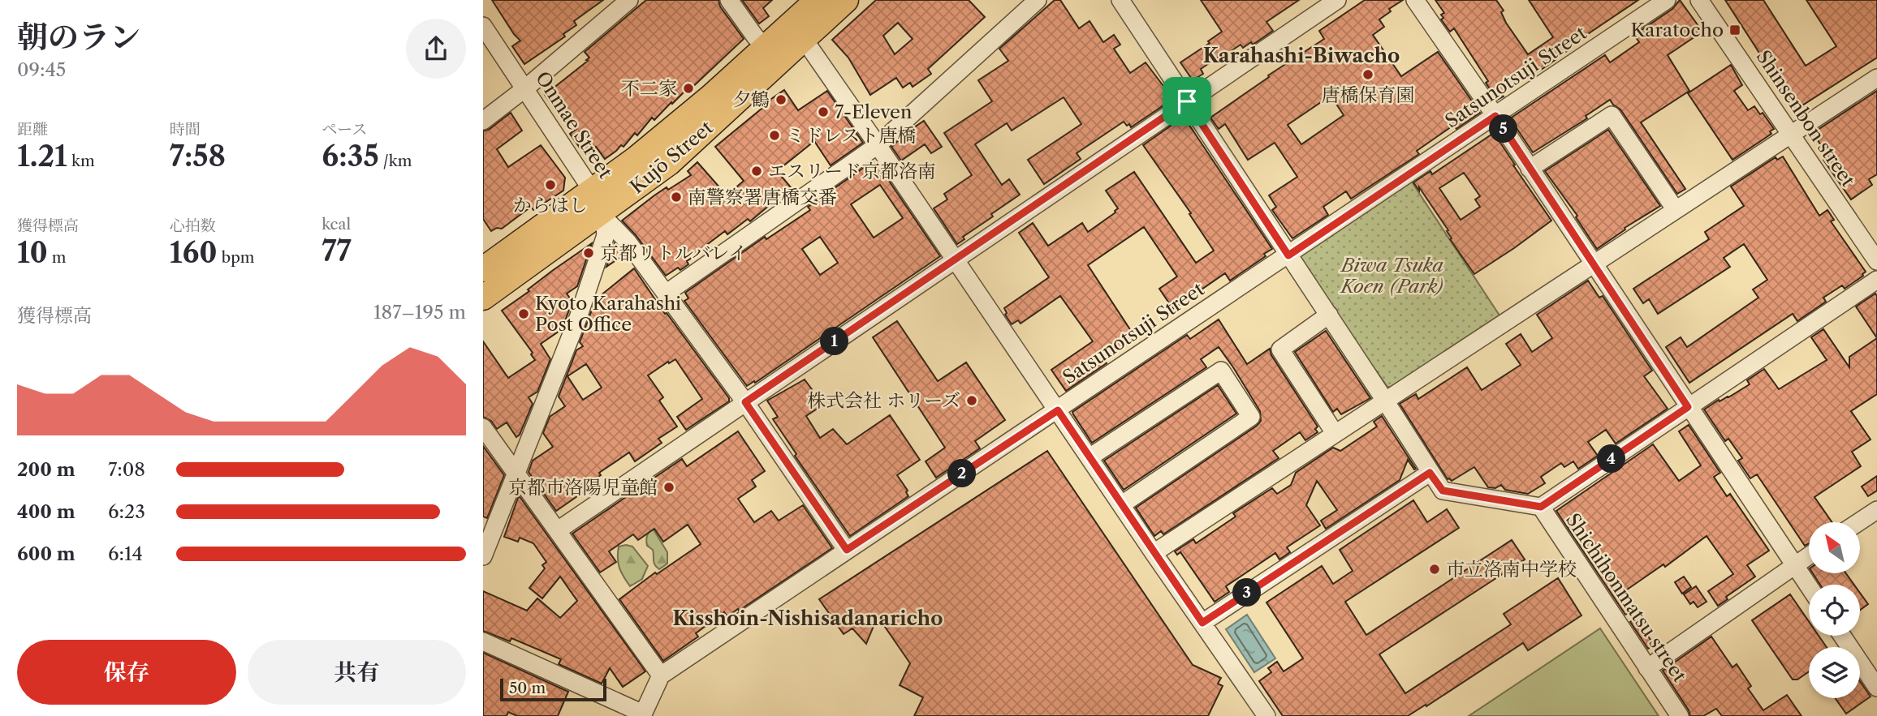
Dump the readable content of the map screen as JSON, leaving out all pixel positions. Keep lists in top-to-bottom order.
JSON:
{
  "streets": {
    "highway": ["Kujō Street"],
    "street": [
      "Satsunotsuji Street",
      "Shinsenbon street",
      "Onmae Street",
      "Shichihonmatsu street"
    ]
  },
  "crossings": [
    ["Satsunotsuji Street", "Onmae Street"],
    ["Satsunotsuji Street", "Shichihonmatsu street"],
    ["Onmae Street", "Kujō Street"]
  ],
  "districts": ["Karahashi-Biwacho", "Kisshoin-Nishisadanaricho"],
  "parks": ["Biwa Tsuka Koen (Park)"],
  "places": {
    "transit": ["Karatocho"],
    "other": [
      "唐橋保育園",
      "不二家",
      "夕鶴",
      "7-Eleven",
      "ミドレスト唐橋",
      "エスリード京都洛南",
      "からはし",
      "南警察署唐橋交番",
      "京都リトルバレイ",
      "Kyoto Karahashi Post Office",
      "株式会社 ホリーズ",
      "京都市洛陽児童館",
      "市立洛南中学校"
    ]
  },
  "scale_bar": "50 m",
  "north": "top left",
  "page": {
    "heading": ["朝のラン", "09:45"],
    "stats": [
      ["距離", "1.21 km"],
      ["時間", "7:58"],
      ["ペース", "6:35 /km"],
      ["獲得標高", "10 m"],
      ["心拍数", "160 bpm"],
      ["kcal", "77"]
    ],
    "pins": [
      "5",
      "1",
      "4",
      "2",
      "3"
    ],
    "chart": ["獲得標高", "187–195 m"],
    "list": [
      {
        "name": "200 m",
        "note": "7:08"
      },
      {
        "name": "400 m",
        "note": "6:23"
      },
      {
        "name": "600 m",
        "note": "6:14"
      }
    ],
    "buttons": ["保存", "共有"],
    "scale": "50 m"
  }
}
